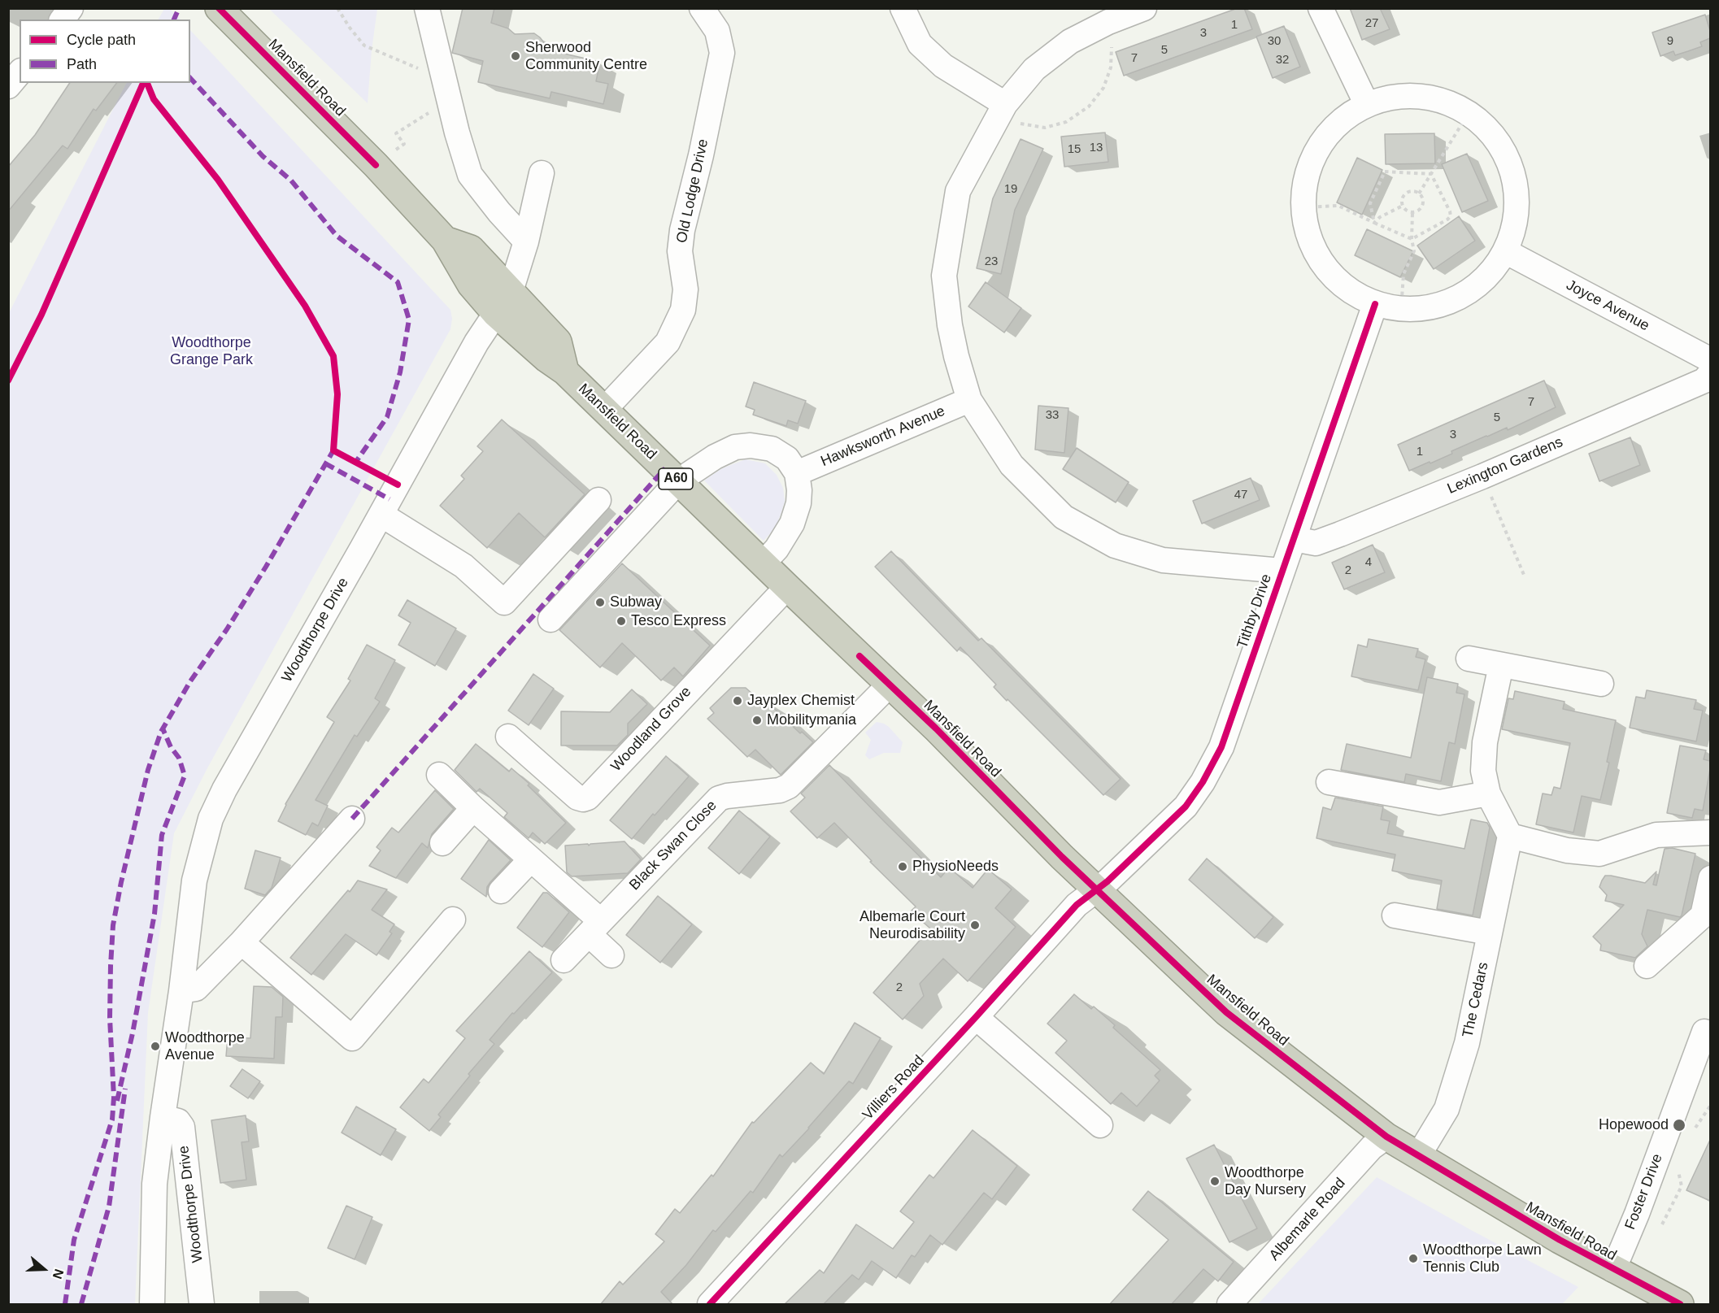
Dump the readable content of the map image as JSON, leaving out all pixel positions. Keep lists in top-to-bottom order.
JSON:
{
  "streets": {
    "highway": ["Mansfield Road", "A60"],
    "street": [
      "Old Lodge Drive",
      "Joyce Avenue",
      "Hawksworth Avenue",
      "Lexington Gardens",
      "Tithby Drive",
      "Woodthorpe Drive",
      "Woodland Grove",
      "Black Swan Close",
      "The Cedars",
      "Villiers Road",
      "Foster Drive",
      "Albemarle Road"
    ]
  },
  "crossings": [
    ["Mansfield Road", "Old Lodge Drive"],
    ["Mansfield Road", "Tithby Drive"],
    ["Mansfield Road", "Woodthorpe Drive"],
    ["Mansfield Road", "Woodland Grove"],
    ["Mansfield Road", "Black Swan Close"],
    ["Mansfield Road", "The Cedars"],
    ["Mansfield Road", "Villiers Road"],
    ["Mansfield Road", "Foster Drive"],
    ["Mansfield Road", "Albemarle Road"],
    ["Lexington Gardens", "Tithby Drive"],
    ["Tithby Drive", "Villiers Road"]
  ],
  "parks": ["Woodthorpe Grange Park"],
  "places": [
    "Sherwood Community Centre",
    "Subway",
    "Tesco Express",
    "Jayplex Chemist",
    "Mobilitymania",
    "PhysioNeeds",
    "Albemarle Court Neurodisability",
    "Woodthorpe Avenue",
    "Hopewood",
    "Woodthorpe Day Nursery",
    "Woodthorpe Lawn Tennis Club"
  ],
  "house_numbers": [
    "27",
    "1",
    "3",
    "30",
    "9",
    "5",
    "7",
    "32",
    "13",
    "15",
    "19",
    "23",
    "7",
    "33",
    "5",
    "3",
    "1",
    "47",
    "4",
    "2",
    "2"
  ],
  "legend": ["Cycle path", "Path"],
  "north": "right"
}
